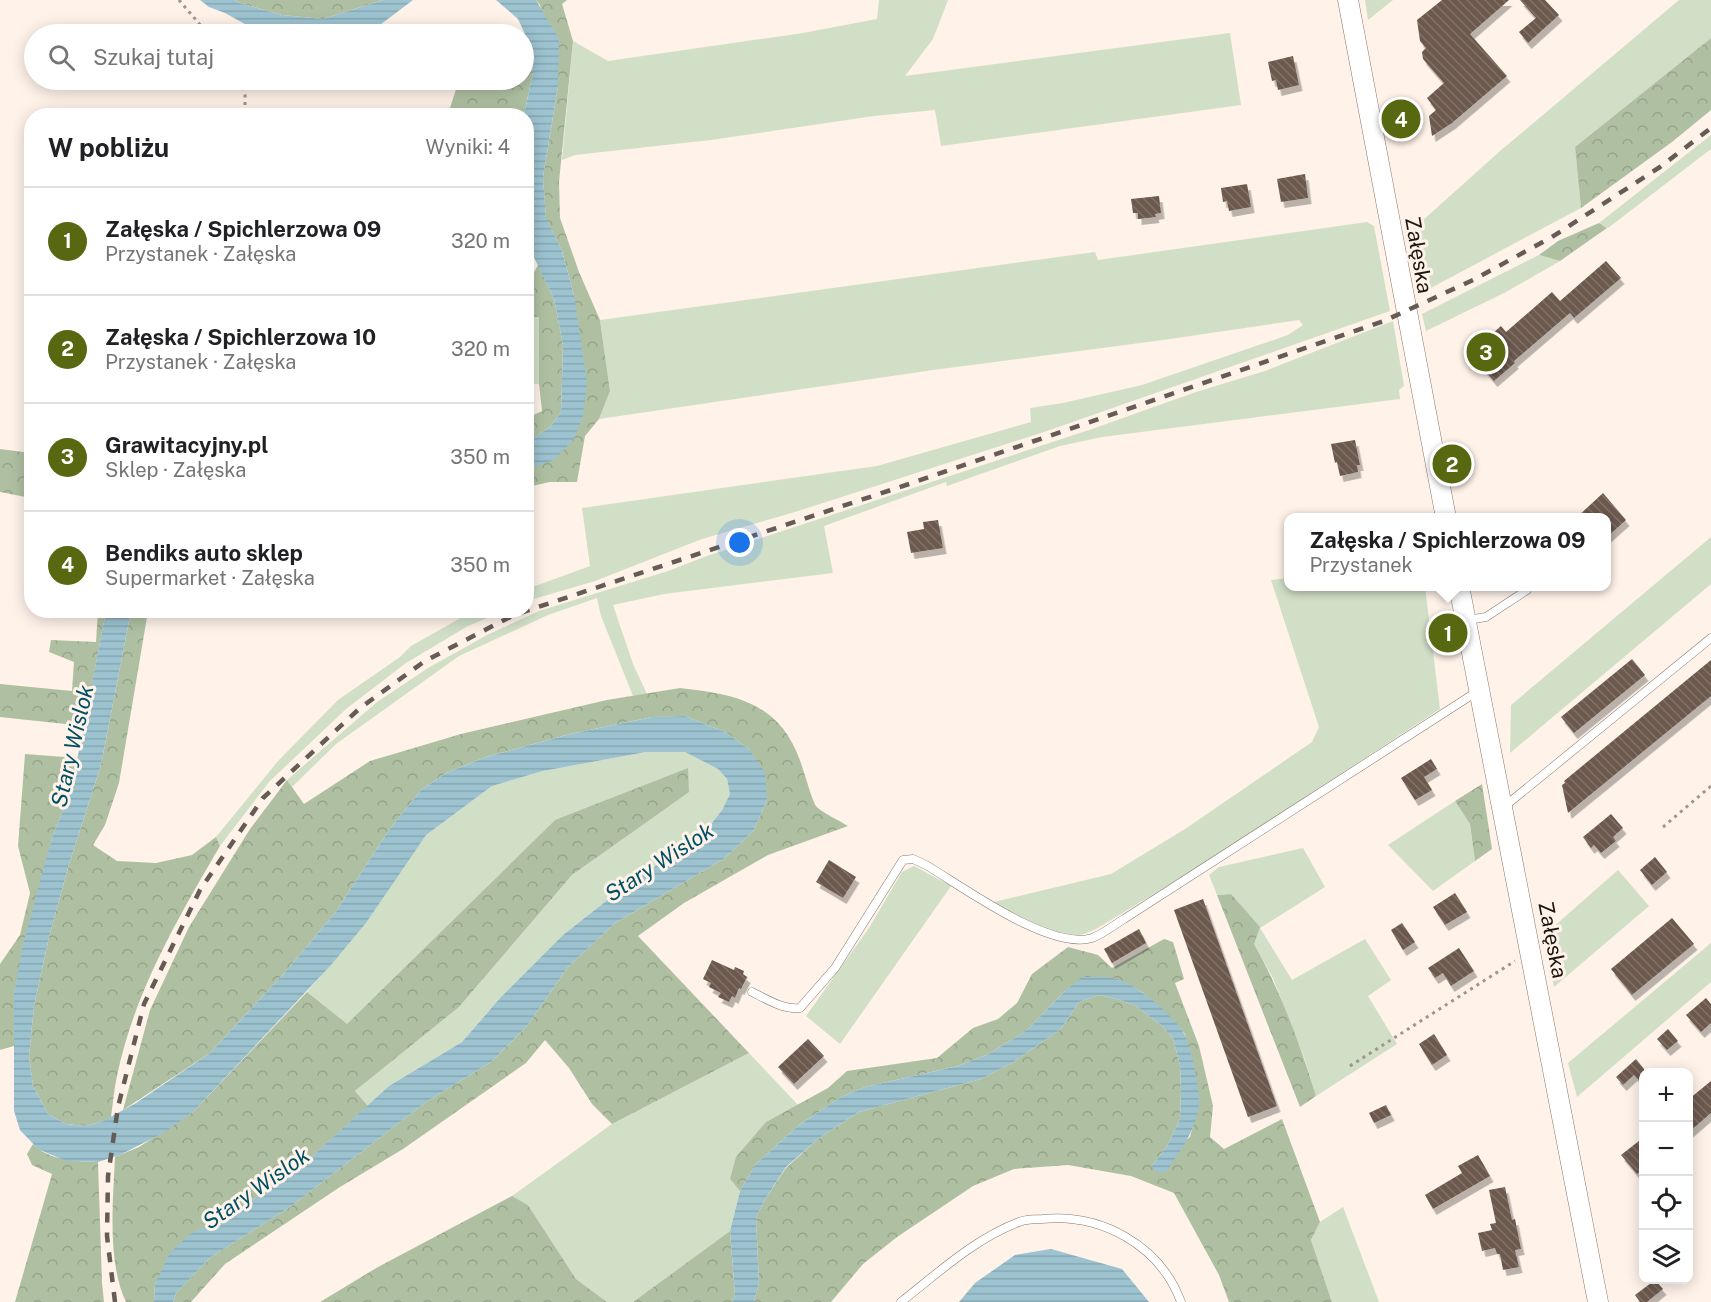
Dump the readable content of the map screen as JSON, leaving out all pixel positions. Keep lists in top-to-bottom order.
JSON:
{
  "streets": {
    "street": ["Załęska"]
  },
  "water": ["Stary Wislok"],
  "page": {
    "search": "Szukaj tutaj",
    "pins": [
      "4",
      "3",
      "2",
      "1"
    ],
    "heading": ["W pobliżu", "Wyniki: 4"],
    "list": [
      {
        "mark": "1",
        "name": "Załęska / Spichlerzowa 09",
        "note": "Przystanek · Załęska",
        "value": "320 m"
      },
      {
        "mark": "2",
        "name": "Załęska / Spichlerzowa 10",
        "note": "Przystanek · Załęska",
        "value": "320 m"
      },
      {
        "mark": "3",
        "name": "Grawitacyjny.pl",
        "note": "Sklep · Załęska",
        "value": "350 m"
      },
      {
        "mark": "4",
        "name": "Bendiks auto sklep",
        "note": "Supermarket · Załęska",
        "value": "350 m"
      }
    ],
    "popup": ["Załęska / Spichlerzowa 09", "Przystanek"],
    "map_buttons": ["+", "−"]
  }
}
